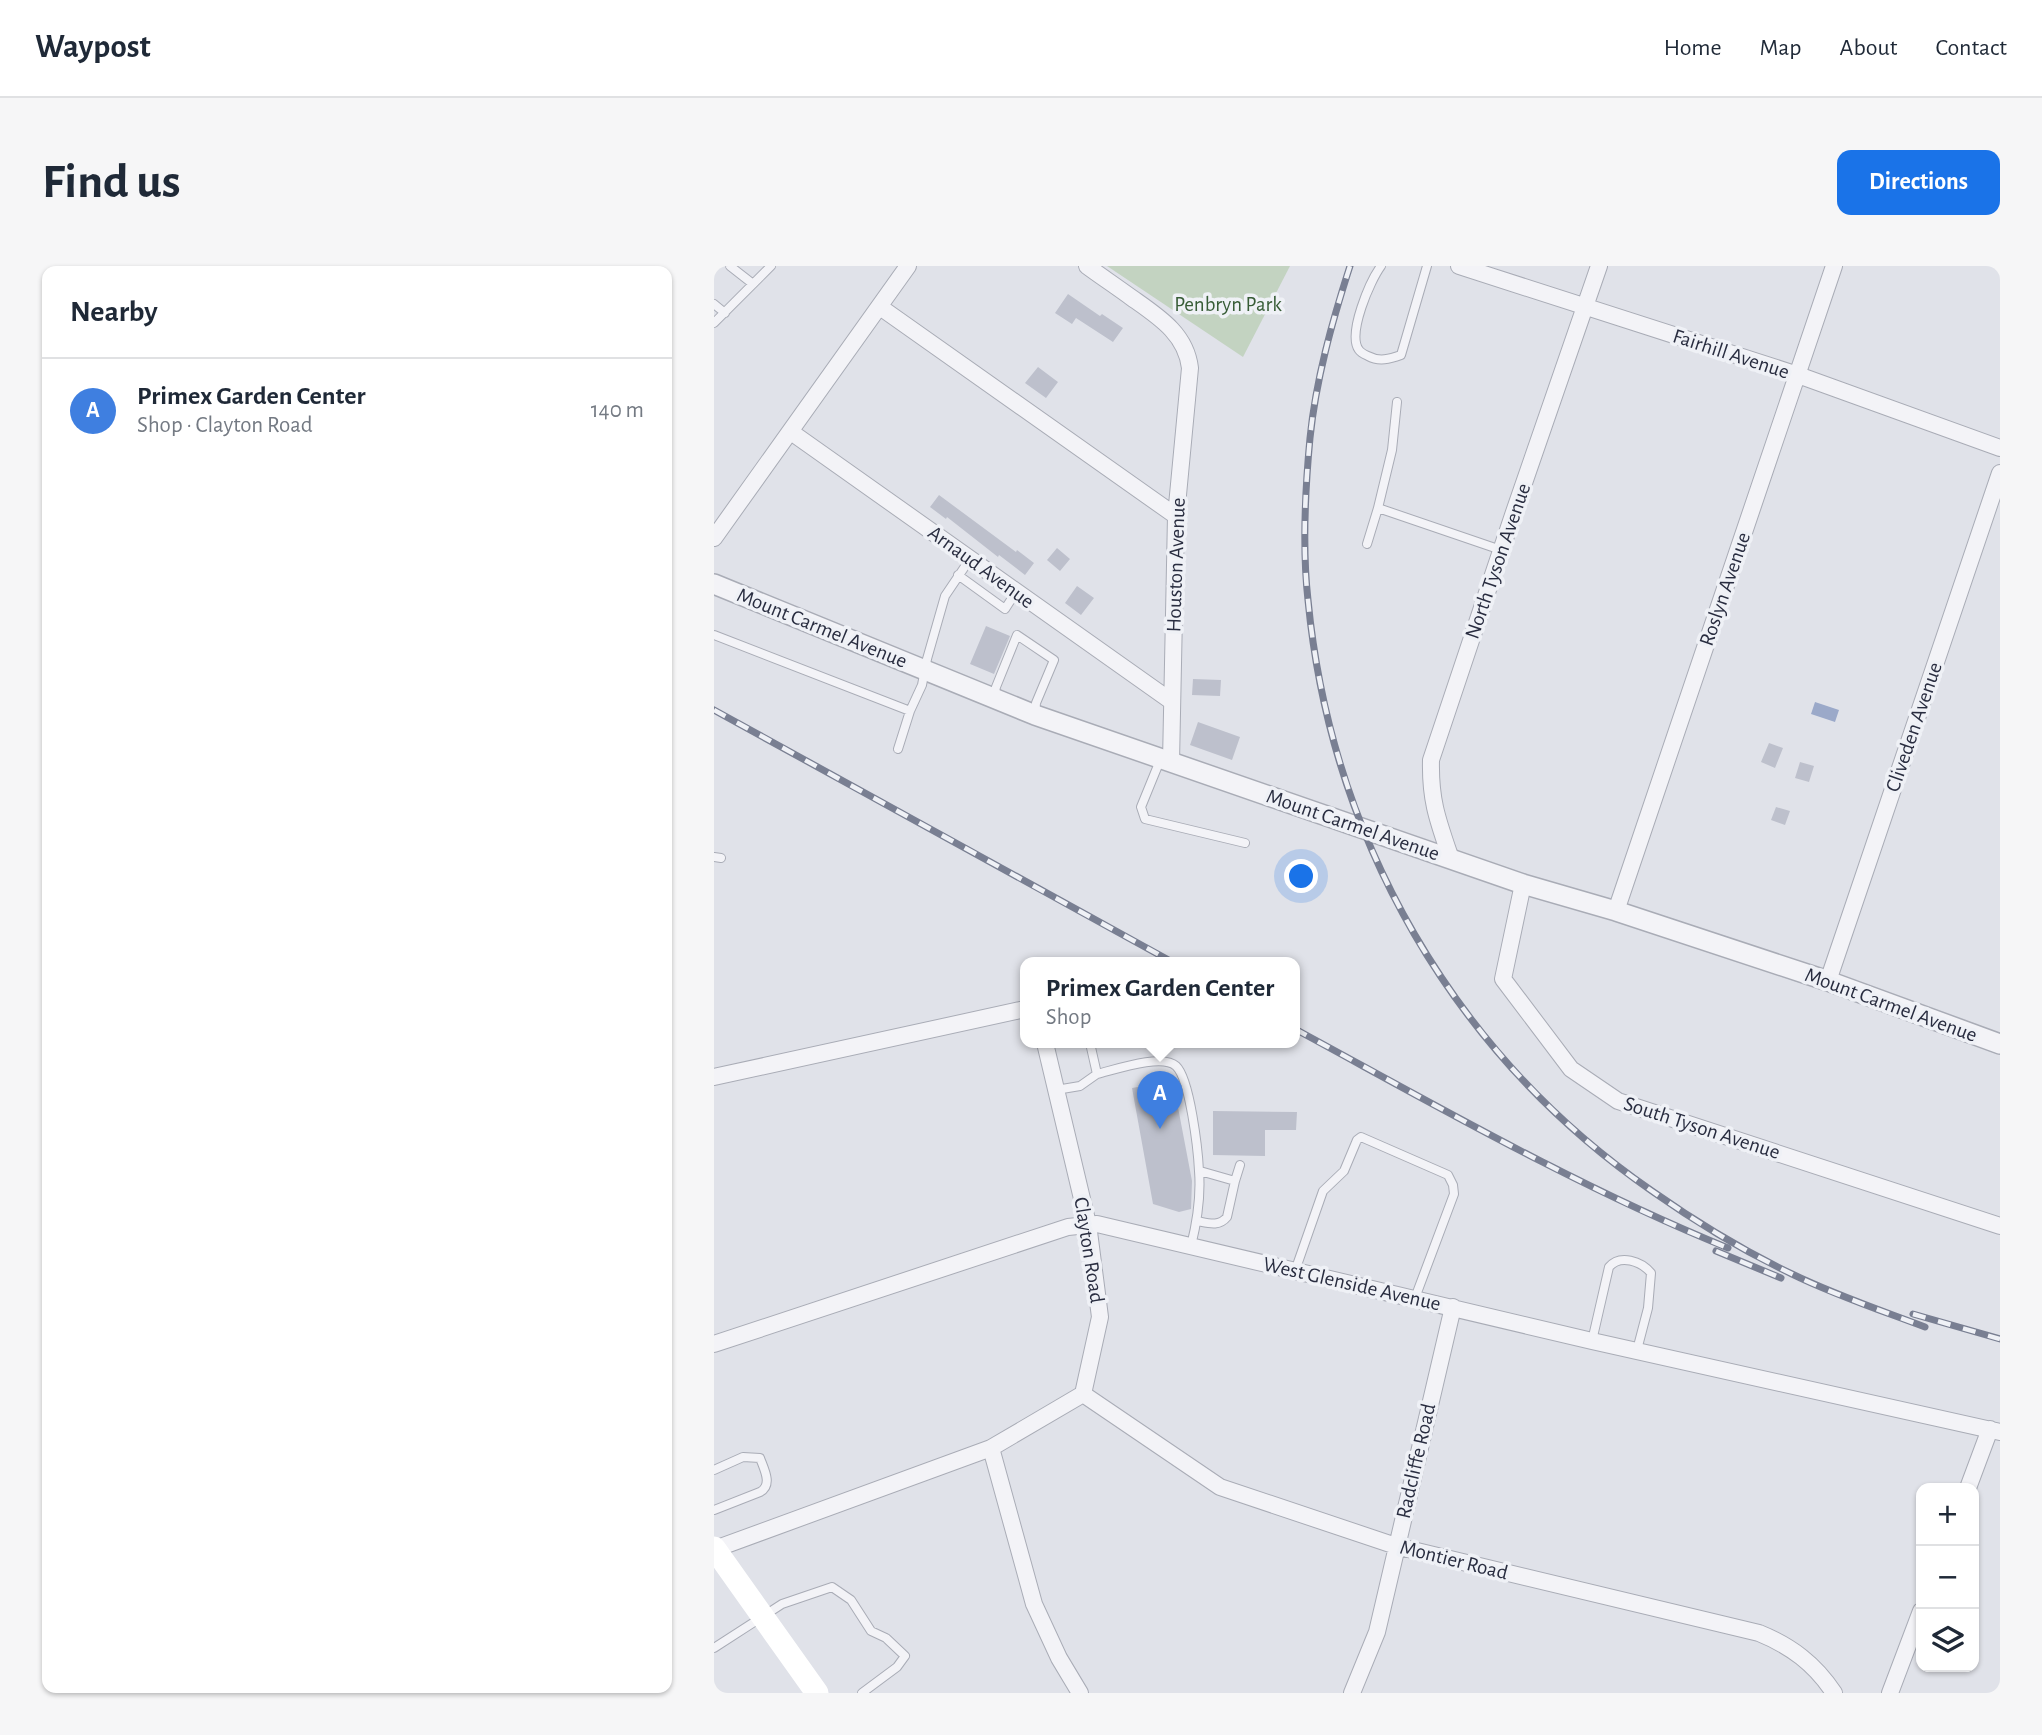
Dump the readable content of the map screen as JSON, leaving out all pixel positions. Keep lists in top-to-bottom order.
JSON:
{
  "streets": {
    "street": [
      "Fairhill Avenue",
      "North Tyson Avenue",
      "Houston Avenue",
      "Arnaud Avenue",
      "Roslyn Avenue",
      "Mount Carmel Avenue",
      "Cliveden Avenue",
      "South Tyson Avenue",
      "Clayton Road",
      "West Glenside Avenue",
      "Radcliffe Road",
      "Montier Road"
    ]
  },
  "crossings": [
    ["Fairhill Avenue", "North Tyson Avenue"],
    ["Fairhill Avenue", "Roslyn Avenue"],
    ["North Tyson Avenue", "Mount Carmel Avenue"],
    ["Houston Avenue", "Arnaud Avenue"],
    ["Houston Avenue", "Mount Carmel Avenue"],
    ["Roslyn Avenue", "Mount Carmel Avenue"],
    ["Mount Carmel Avenue", "Cliveden Avenue"],
    ["Mount Carmel Avenue", "South Tyson Avenue"],
    ["Clayton Road", "West Glenside Avenue"],
    ["Clayton Road", "Montier Road"],
    ["West Glenside Avenue", "Radcliffe Road"],
    ["Radcliffe Road", "Montier Road"]
  ],
  "parks": ["Penbryn Park"],
  "page": {
    "header": "Waypost",
    "nav": [
      "Home",
      "Map",
      "About",
      "Contact"
    ],
    "buttons": "Directions",
    "title": "Find us",
    "heading": "Nearby",
    "list": [
      {
        "mark": "A",
        "name": "Primex Garden Center",
        "note": "Shop · Clayton Road",
        "value": "140 m"
      }
    ],
    "popup": ["Primex Garden Center", "Shop"],
    "pins": "A",
    "map_buttons": ["+", "−"]
  }
}
